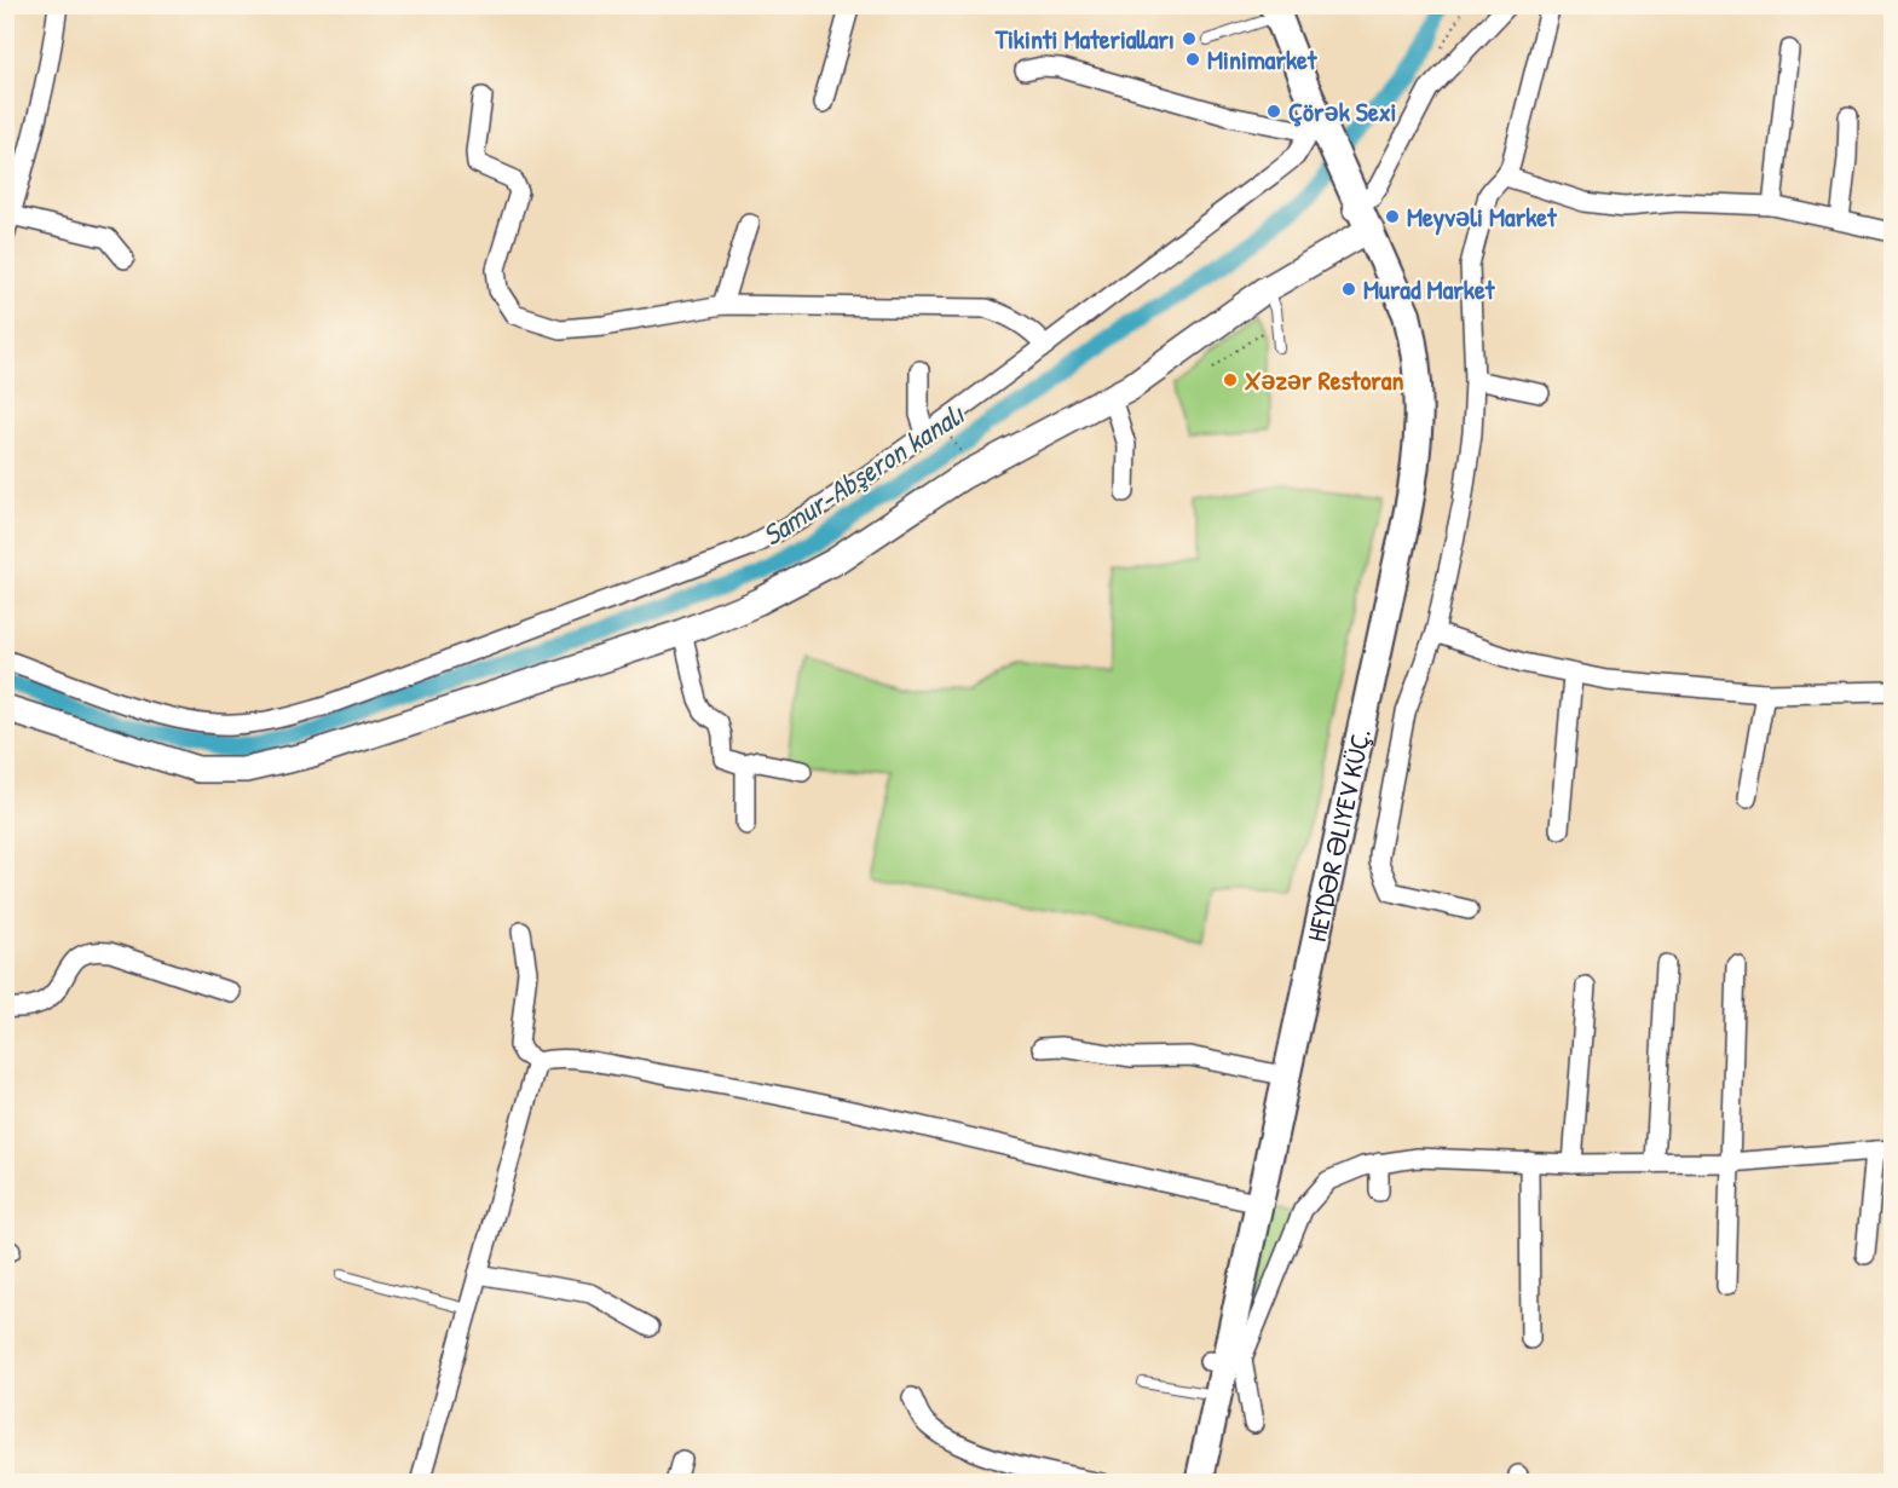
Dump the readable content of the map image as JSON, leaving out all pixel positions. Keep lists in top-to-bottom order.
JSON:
{
  "streets": {
    "main road": ["HEYDƏR ƏLIYEV KÜÇ."]
  },
  "water": ["Samur-Abşeron kanalı"],
  "places": [
    "Tikinti Materialları",
    "Minimarket",
    "Çörək Sexi",
    "Meyvəli Market",
    "Murad Market",
    "Xəzər Restoran"
  ]
}
